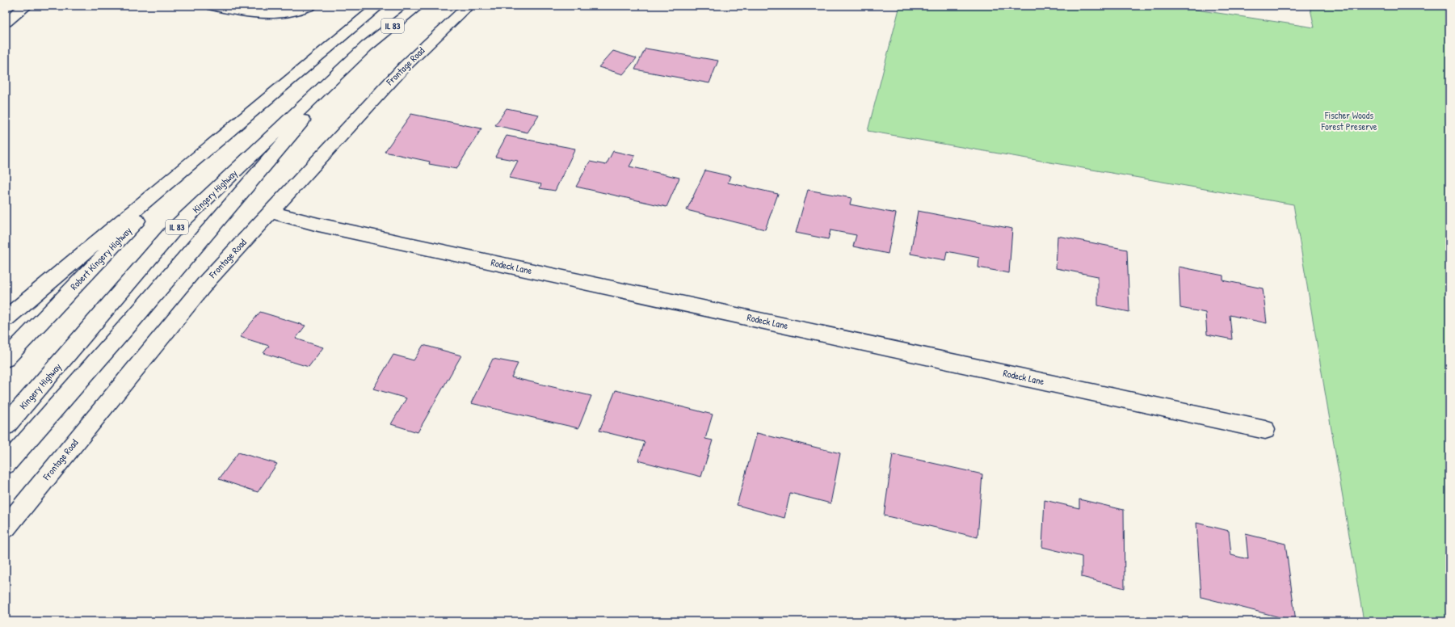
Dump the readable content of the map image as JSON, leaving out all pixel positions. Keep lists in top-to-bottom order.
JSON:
{
  "streets": {
    "main road": [
      "IL 83",
      "Frontage Road",
      "Kingery Highway",
      "Robert Kingery Highway",
      "Rodeck Lane"
    ]
  },
  "crossings": [
    ["IL 83", "Robert Kingery Highway"],
    ["Frontage Road", "Rodeck Lane"]
  ],
  "parks": ["Fischer Woods Forest Preserve"]
}
